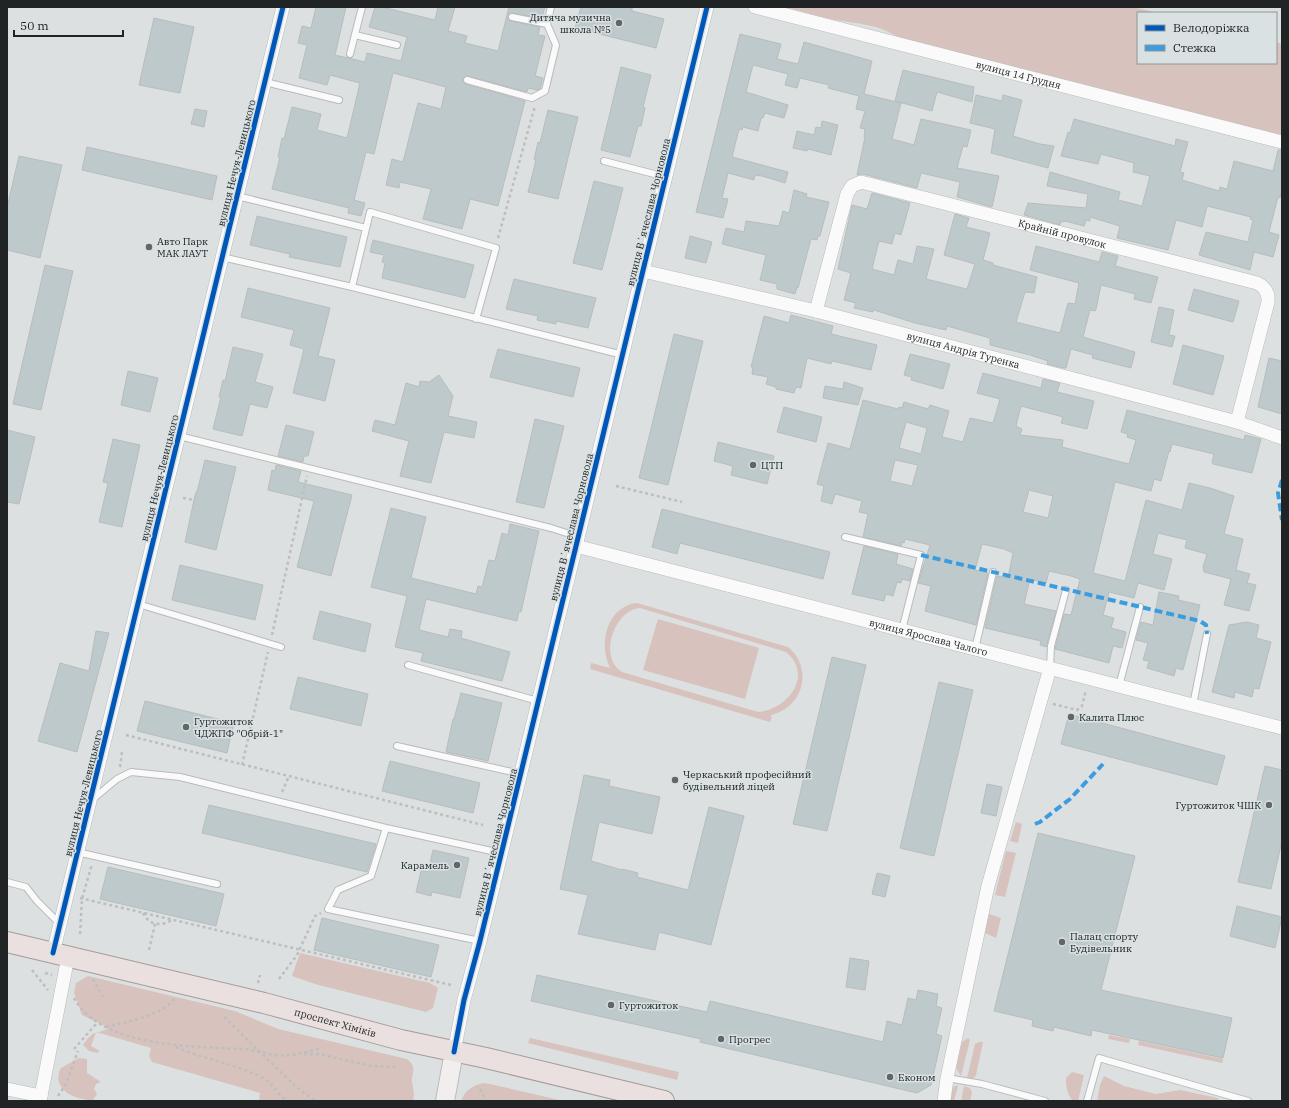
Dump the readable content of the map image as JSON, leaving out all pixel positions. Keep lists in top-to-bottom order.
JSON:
{
  "streets": {
    "main road": ["вулиця Вʼячеслава Чорновола", "проспект Хіміків"],
    "street": [
      "вулиця 14 Грудня",
      "вулиця Нечуя-Левицького",
      "Крайній провулок",
      "вулиця Андрія Туренка",
      "вулиця Ярослава Чалого"
    ]
  },
  "crossings": [
    ["вулиця Нечуя-Левицького", "проспект Хіміків"],
    ["вулиця Вʼячеслава Чорновола", "вулиця Андрія Туренка"],
    ["вулиця Вʼячеслава Чорновола", "вулиця Ярослава Чалого"],
    ["вулиця Вʼячеслава Чорновола", "проспект Хіміків"],
    ["Крайній провулок", "вулиця Андрія Туренка"]
  ],
  "places": [
    "Дитяча музична школа №5",
    "Авто Парк МАК ЛАУТ",
    "ЦТП",
    "Калита Плюс",
    "Гуртожиток ЧДЖПФ \"Обрій-1\"",
    "Черкаський професійний будівельний ліцей",
    "Гуртожиток ЧШК",
    "Карамель",
    "Палац спорту Будівельник",
    "Гуртожиток",
    "Прогрес",
    "Економ"
  ],
  "legend": ["Велодоріжка", "Стежка"],
  "scale_bar": "50 m"
}
